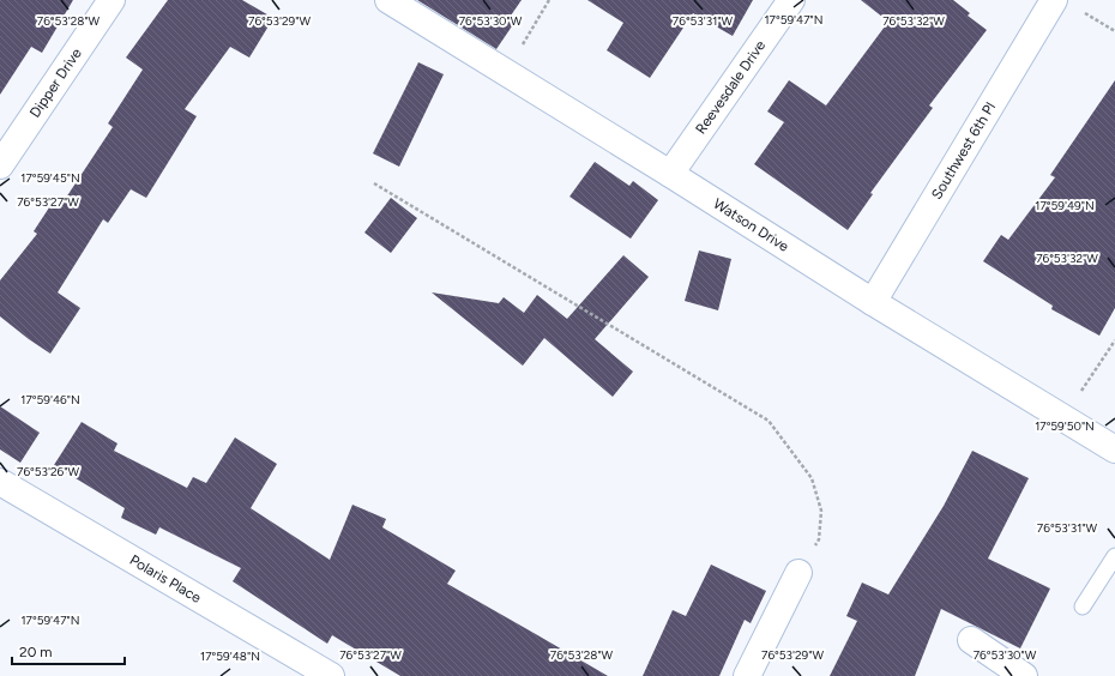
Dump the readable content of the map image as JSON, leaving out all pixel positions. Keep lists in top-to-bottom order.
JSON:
{
  "streets": {
    "street": [
      "Dipper Drive",
      "Reevesdale Drive",
      "Southwest 6th Pl",
      "Watson Drive",
      "Polaris Place"
    ]
  },
  "crossings": [
    ["Reevesdale Drive", "Watson Drive"],
    ["Southwest 6th Pl", "Watson Drive"]
  ],
  "scale_bar": "20 m",
  "coordinates": [
    "17°59'47\"N",
    "76°53'28\"W",
    "76°53'29\"W",
    "76°53'30\"W",
    "76°53'31\"W",
    "76°53'32\"W",
    "17°59'45\"N",
    "76°53'27\"W",
    "17°59'49\"N",
    "17°59'46\"N",
    "17°59'50\"N",
    "76°53'26\"W",
    "17°59'48\"N"
  ]
}
